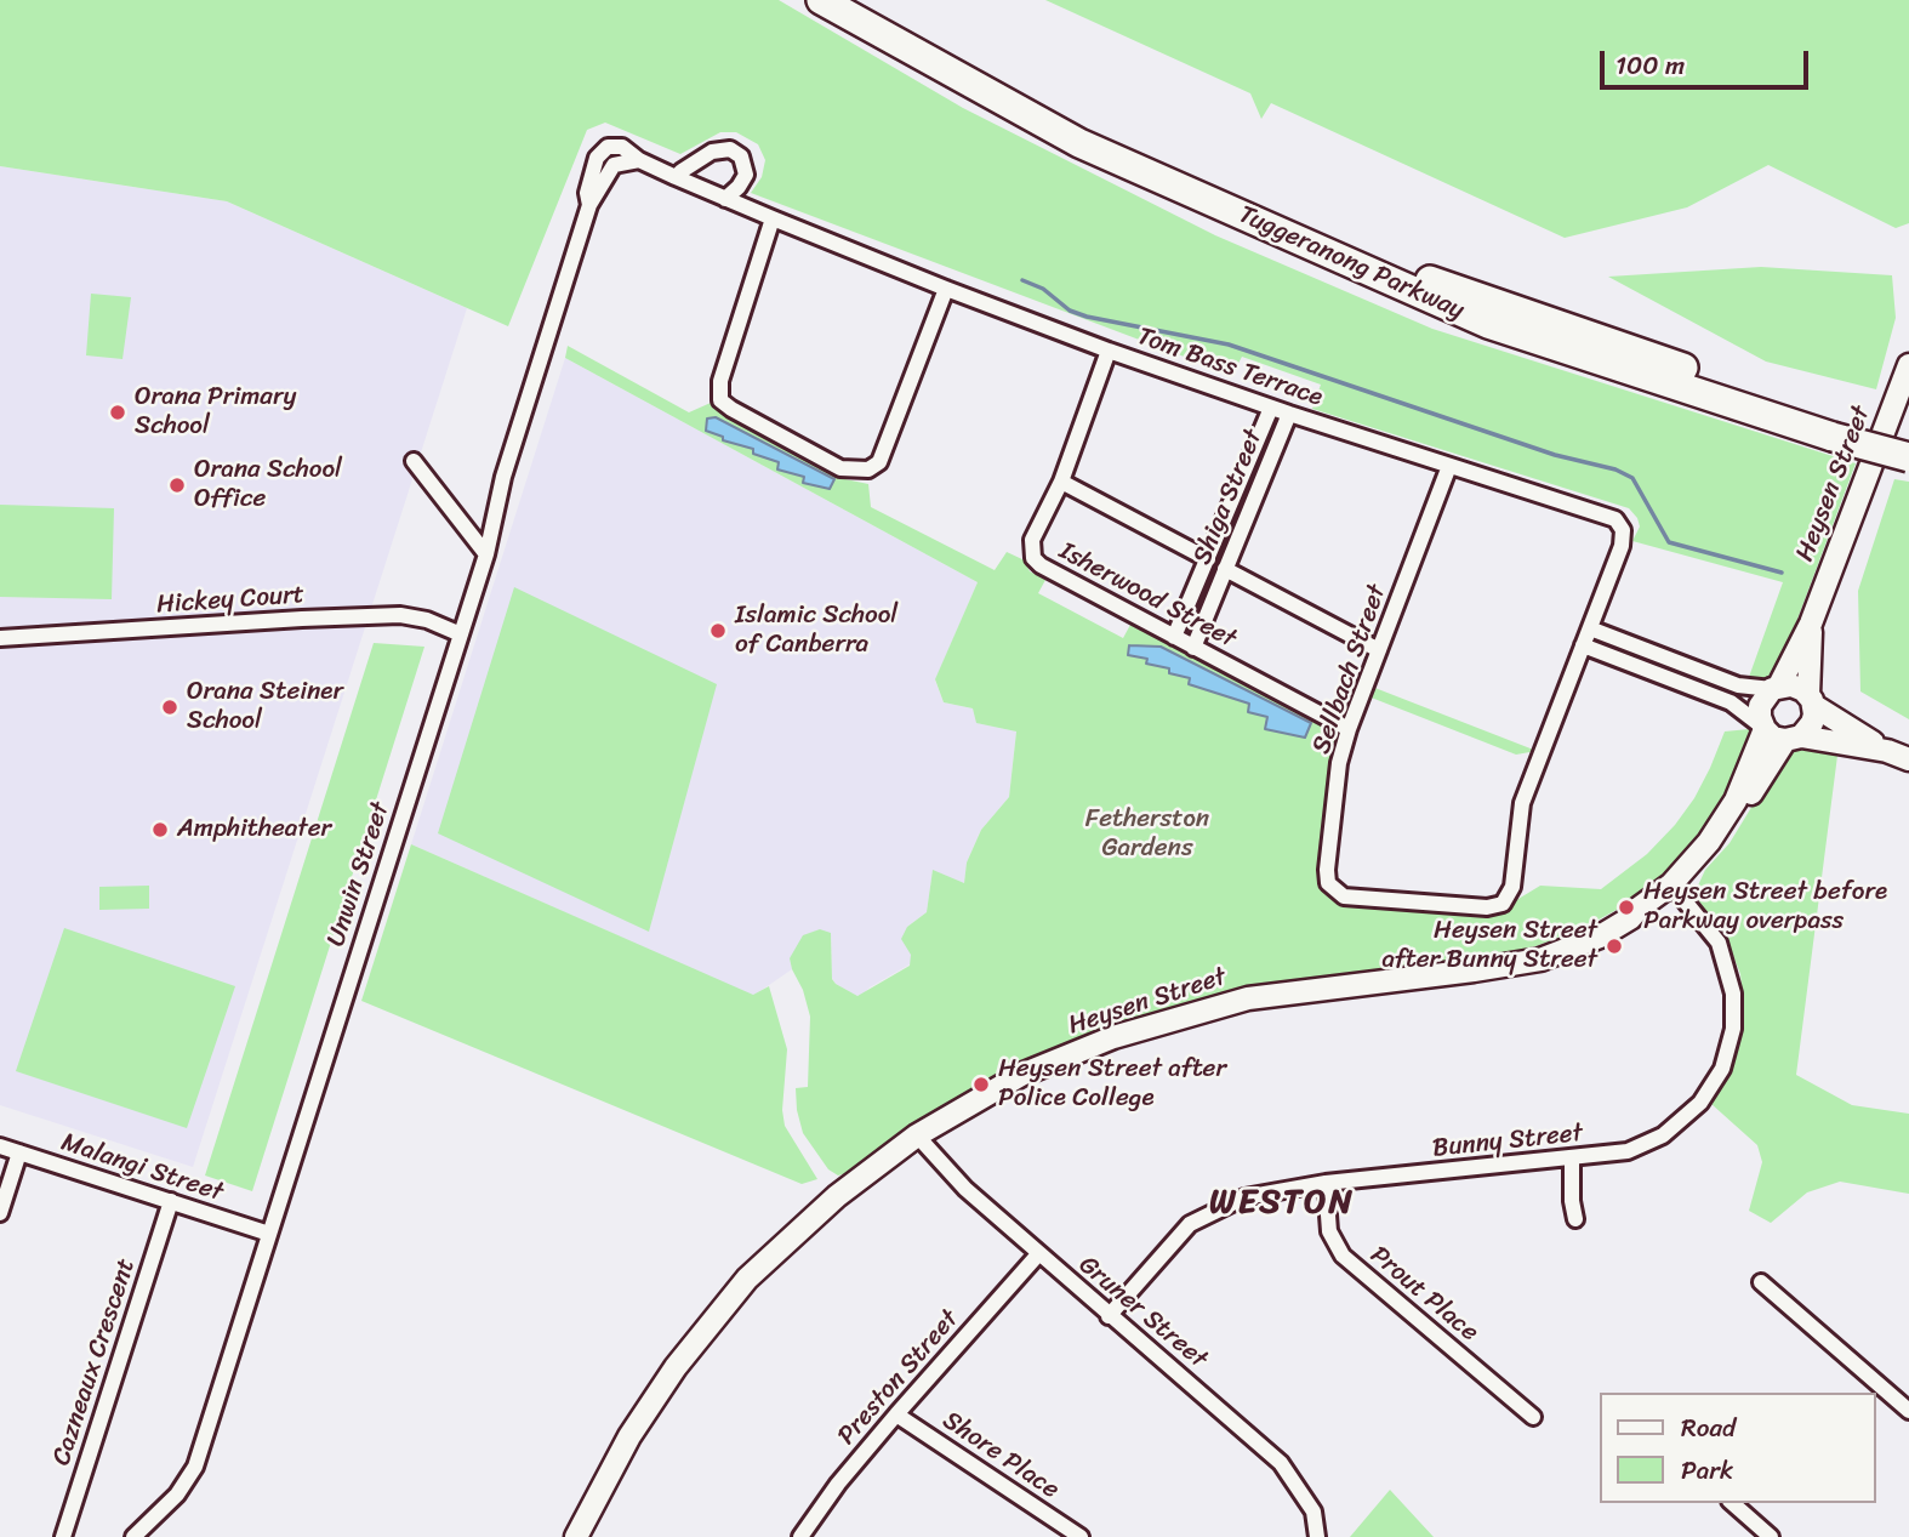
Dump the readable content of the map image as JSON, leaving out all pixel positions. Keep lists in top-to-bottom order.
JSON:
{
  "streets": {
    "highway": ["Tuggeranong Parkway"],
    "main road": ["Heysen Street"],
    "street": [
      "Tom Bass Terrace",
      "Shiga Street",
      "Isherwood Street",
      "Hickey Court",
      "Sellbach Street",
      "Unwin Street",
      "Bunny Street",
      "Malangi Street",
      "Prout Place",
      "Gruner Street",
      "Cazneaux Crescent",
      "Preston Street",
      "Shore Place"
    ]
  },
  "crossings": [
    ["Tom Bass Terrace", "Shiga Street"],
    ["Tom Bass Terrace", "Isherwood Street"],
    ["Tom Bass Terrace", "Sellbach Street"],
    ["Tom Bass Terrace", "Unwin Street"],
    ["Heysen Street", "Bunny Street"],
    ["Heysen Street", "Gruner Street"],
    ["Shiga Street", "Isherwood Street"],
    ["Isherwood Street", "Sellbach Street"],
    ["Hickey Court", "Unwin Street"],
    ["Unwin Street", "Malangi Street"],
    ["Bunny Street", "Prout Place"],
    ["Bunny Street", "Gruner Street"],
    ["Malangi Street", "Cazneaux Crescent"],
    ["Gruner Street", "Preston Street"],
    ["Preston Street", "Shore Place"]
  ],
  "districts": ["WESTON"],
  "parks": ["Fetherston Gardens"],
  "places": [
    "Orana Primary School",
    "Orana School Office",
    "Islamic School of Canberra",
    "Orana Steiner School",
    "Amphitheater",
    "Heysen Street before Parkway overpass",
    "Heysen Street after Bunny Street",
    "Heysen Street after Police College"
  ],
  "legend": ["Road", "Park"],
  "scale_bar": "100 m"
}
